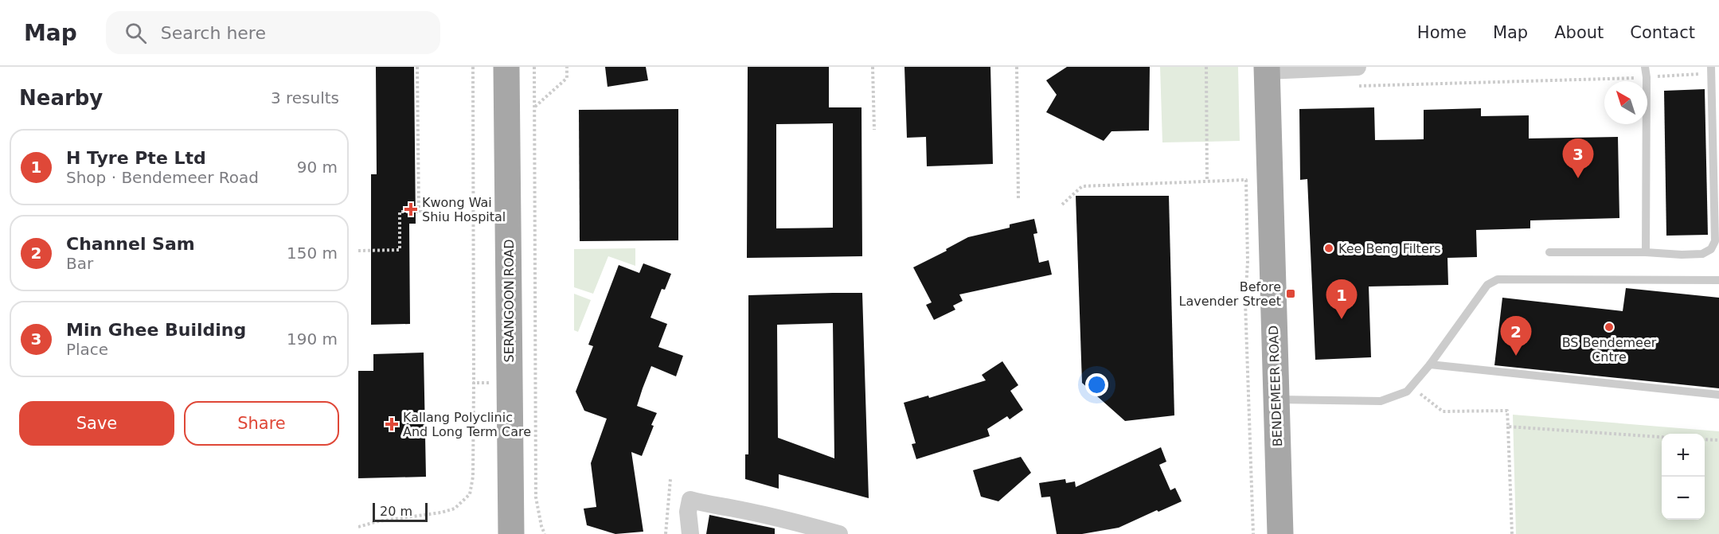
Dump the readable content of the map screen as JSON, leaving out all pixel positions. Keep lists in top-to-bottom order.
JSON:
{
  "streets": {
    "main road": ["SERANGOON ROAD", "BENDEMEER ROAD"]
  },
  "places": {
    "health": ["Kwong Wai Shiu Hospital", "Kallang Polyclinic And Long Term Care"],
    "other": ["Kee Beng Filters", "BS Bendemeer Cntre"],
    "transit": ["Before Lavender Street"]
  },
  "scale_bar": "20 m",
  "north": "top left",
  "page": {
    "header": "Map",
    "search": "Search here",
    "nav": [
      "Home",
      "Map",
      "About",
      "Contact"
    ],
    "heading": ["Nearby", "3 results"],
    "list": [
      {
        "mark": "1",
        "name": "H Tyre Pte Ltd",
        "note": "Shop · Bendemeer Road",
        "value": "90 m"
      },
      {
        "mark": "2",
        "name": "Channel Sam",
        "note": "Bar",
        "value": "150 m"
      },
      {
        "mark": "3",
        "name": "Min Ghee Building",
        "note": "Place",
        "value": "190 m"
      }
    ],
    "pins": ["3", "1", "2"],
    "buttons": ["Save", "Share"],
    "map_buttons": ["+", "−"],
    "scale": "20 m"
  }
}
